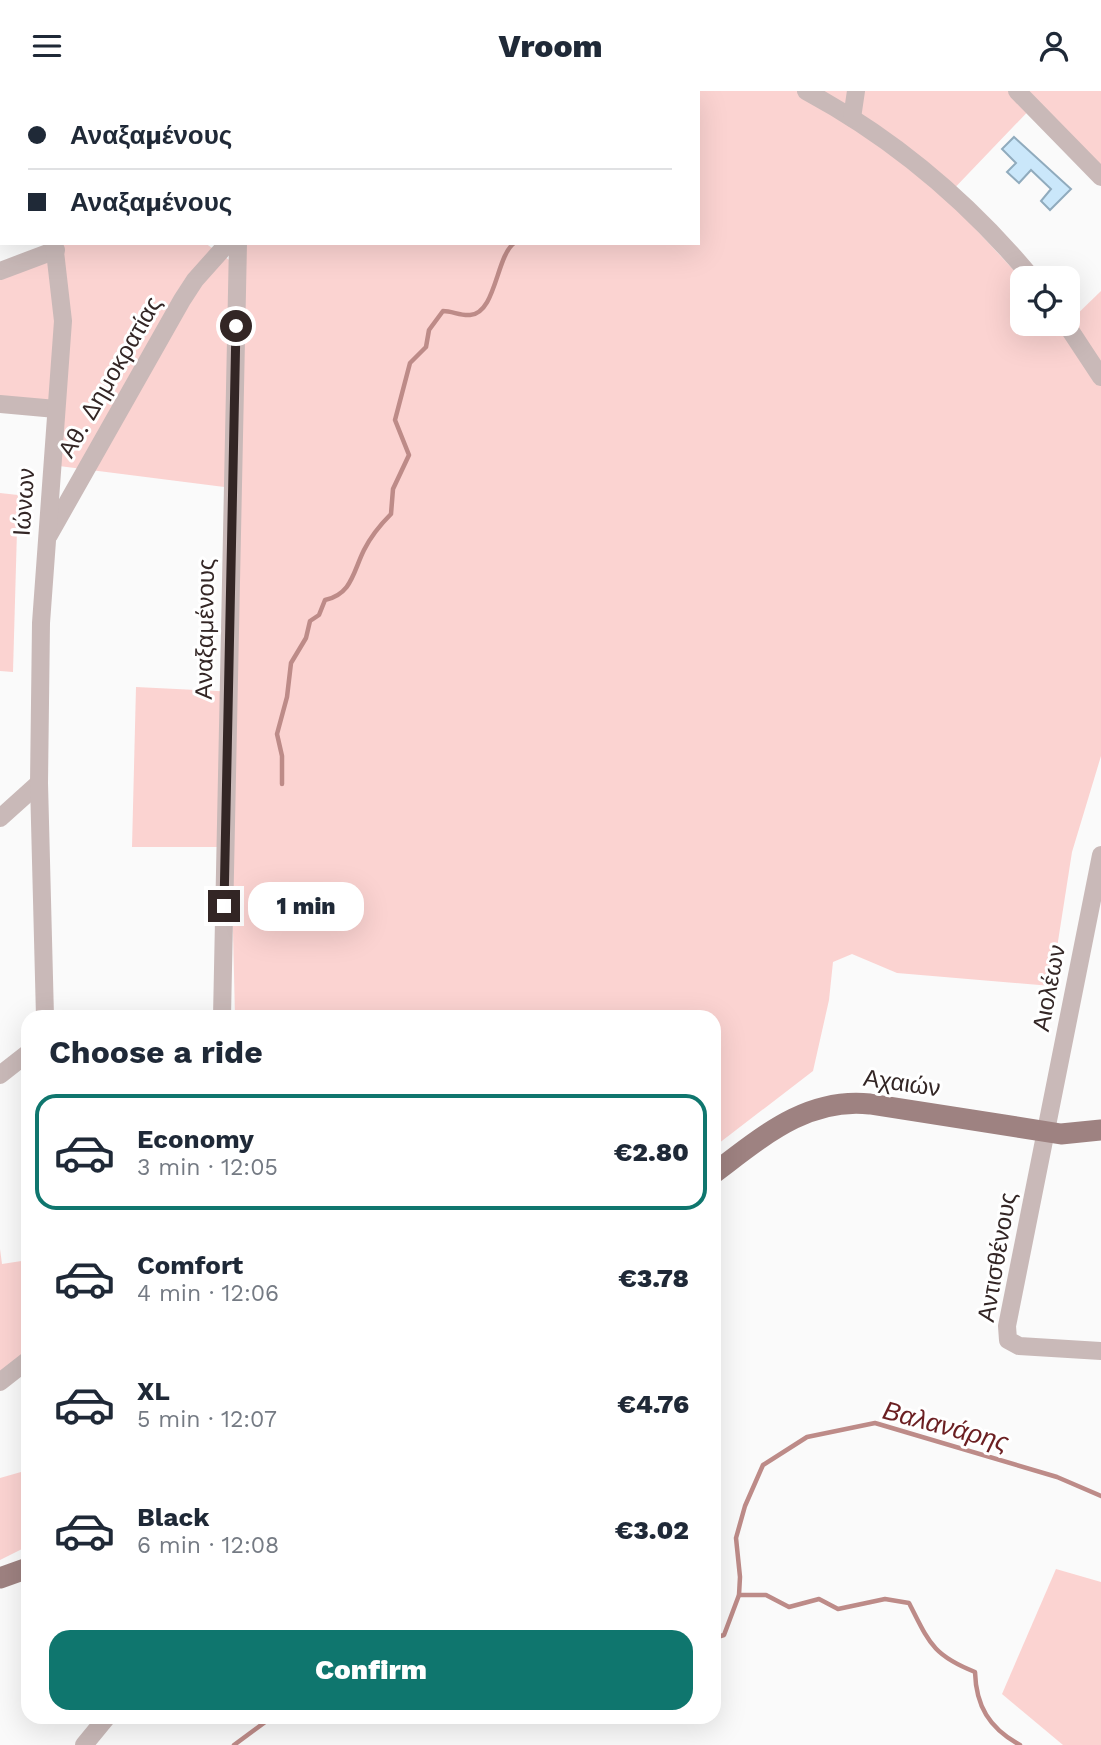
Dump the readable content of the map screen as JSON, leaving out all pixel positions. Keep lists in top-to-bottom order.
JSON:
{
  "streets": {
    "main road": ["Αχαιών"],
    "street": [
      "Αθ. Δημοκρατίας",
      "Ιώνων",
      "Αναξαμένους",
      "Αιολέων",
      "Αντισθένους"
    ]
  },
  "crossings": [
    ["Αθ. Δημοκρατίας", "Ιώνων"],
    ["Αιολέων", "Αχαιών"],
    ["Αιολέων", "Αντισθένους"],
    ["Αχαιών", "Αντισθένους"]
  ],
  "water": ["Βαλανάρης"],
  "page": {
    "header": "Vroom",
    "banner": ["Αναξαμένους", "Αναξαμένους"],
    "bubble": "1 min",
    "heading": "Choose a ride",
    "list": [
      {
        "name": "Economy",
        "note": "3 min · 12:05",
        "value": "€2.80"
      },
      {
        "name": "Comfort",
        "note": "4 min · 12:06",
        "value": "€3.78"
      },
      {
        "name": "XL",
        "note": "5 min · 12:07",
        "value": "€4.76"
      },
      {
        "name": "Black",
        "note": "6 min · 12:08",
        "value": "€3.02"
      }
    ],
    "buttons": "Confirm"
  }
}
